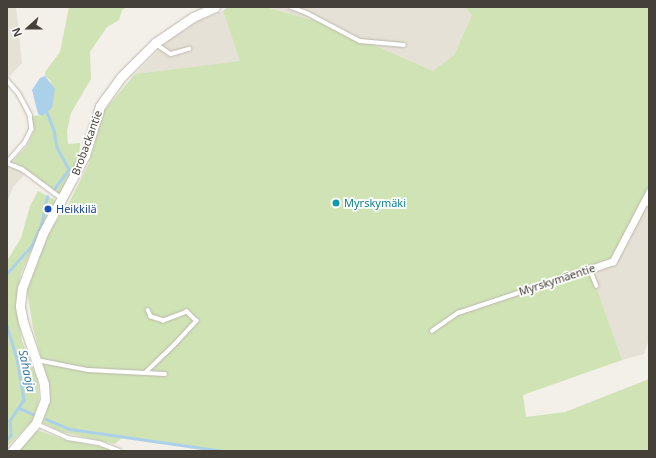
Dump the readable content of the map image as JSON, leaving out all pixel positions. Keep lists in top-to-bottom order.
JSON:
{
  "streets": {
    "street": ["Brobackantie", "Myrskymäentie"]
  },
  "water": ["Sahaoja"],
  "places": ["Myrskymäki", "Heikkilä"],
  "north": "left"
}
